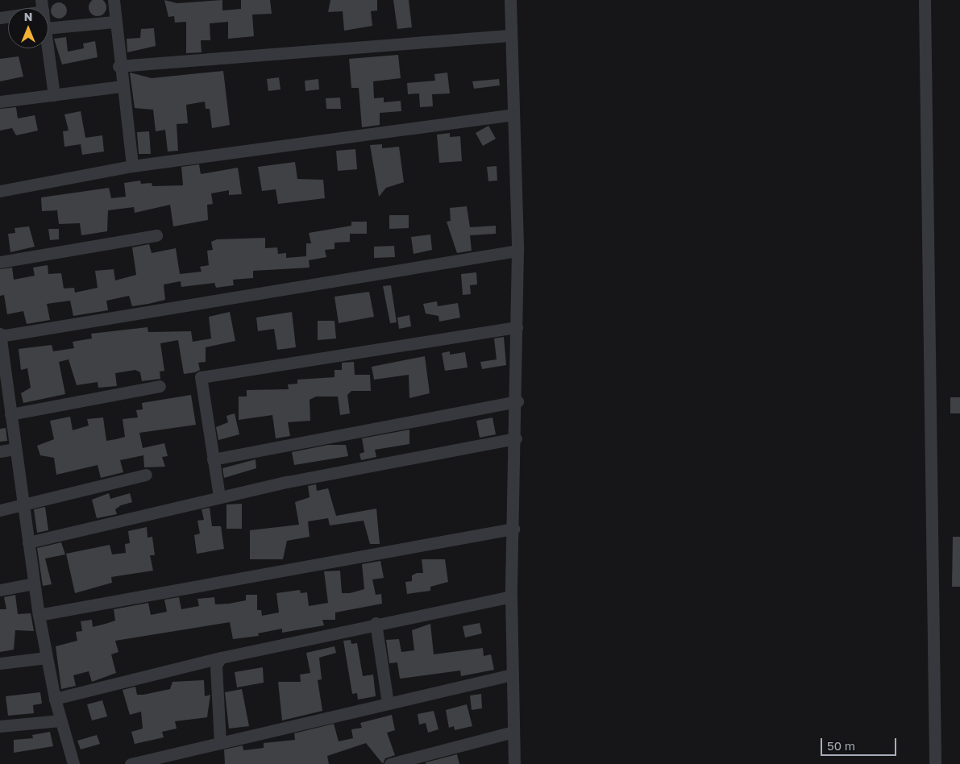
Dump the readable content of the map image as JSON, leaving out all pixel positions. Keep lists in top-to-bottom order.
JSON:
{
  "scale_bar": "50 m",
  "north": "top"
}
